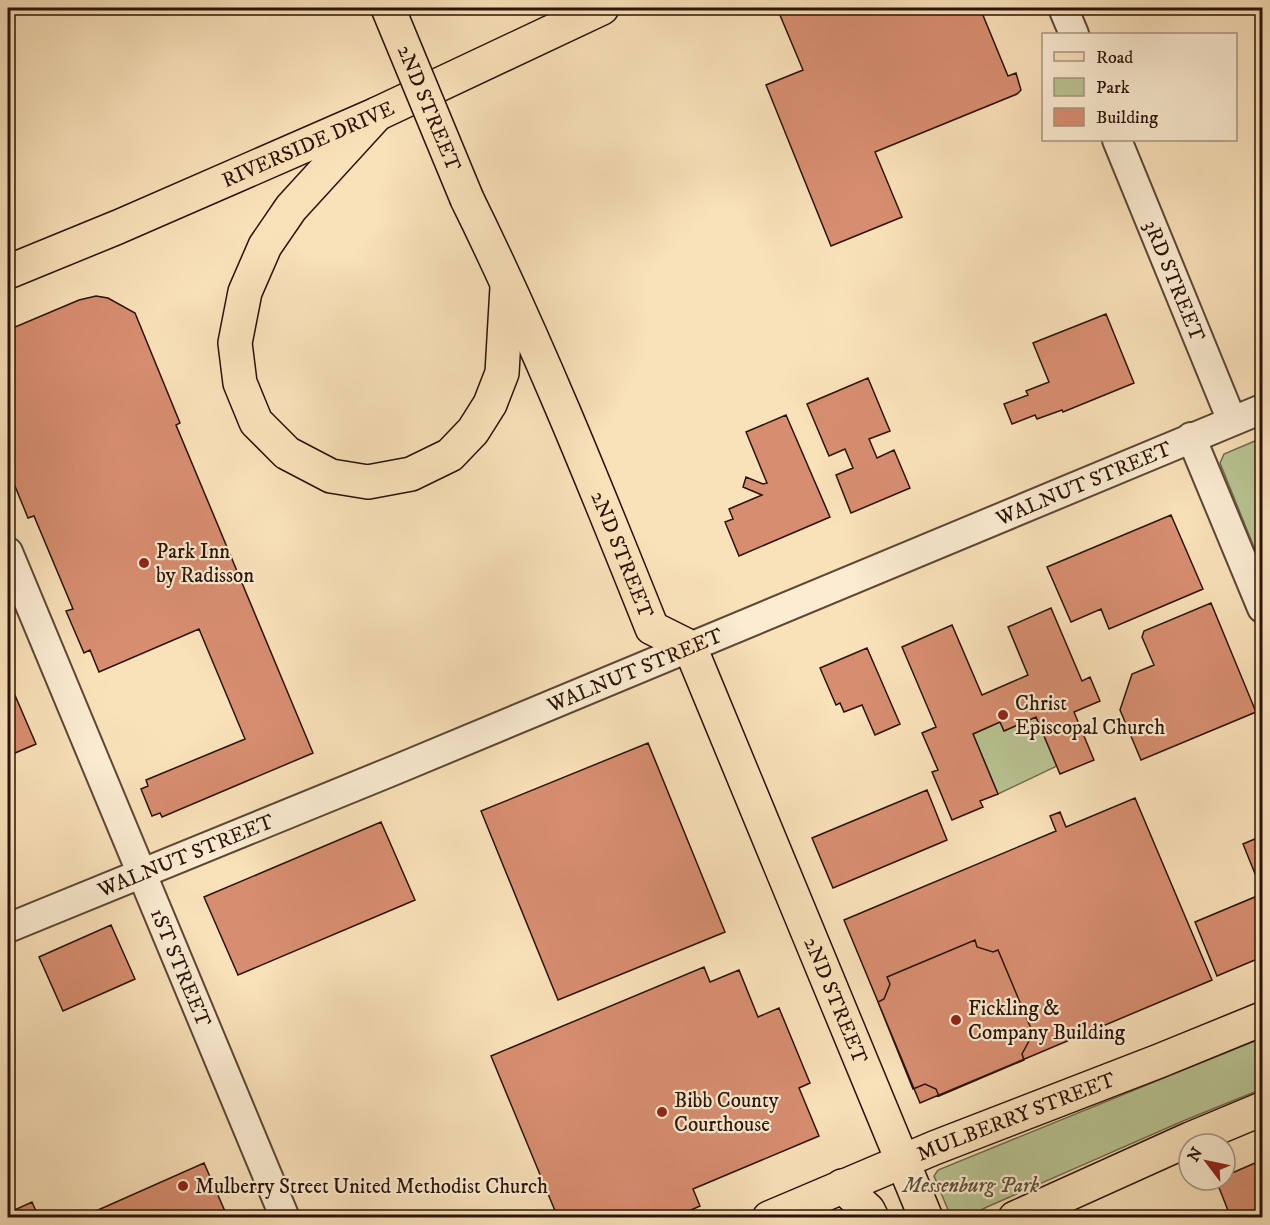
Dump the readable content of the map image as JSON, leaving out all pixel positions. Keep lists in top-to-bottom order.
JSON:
{
  "streets": {
    "main road": ["2ND STREET", "RIVERSIDE DRIVE", "MULBERRY STREET"],
    "street": ["3RD STREET", "WALNUT STREET", "1ST STREET"]
  },
  "crossings": [
    ["2ND STREET", "WALNUT STREET"],
    ["2ND STREET", "MULBERRY STREET"],
    ["3RD STREET", "WALNUT STREET"],
    ["WALNUT STREET", "1ST STREET"]
  ],
  "parks": ["Messenburg Park"],
  "places": [
    "Park Inn by Radisson",
    "Christ Episcopal Church",
    "Fickling & Company Building",
    "Bibb County Courthouse",
    "Mulberry Street United Methodist Church"
  ],
  "legend": ["Road", "Park", "Building"],
  "north": "top left"
}
